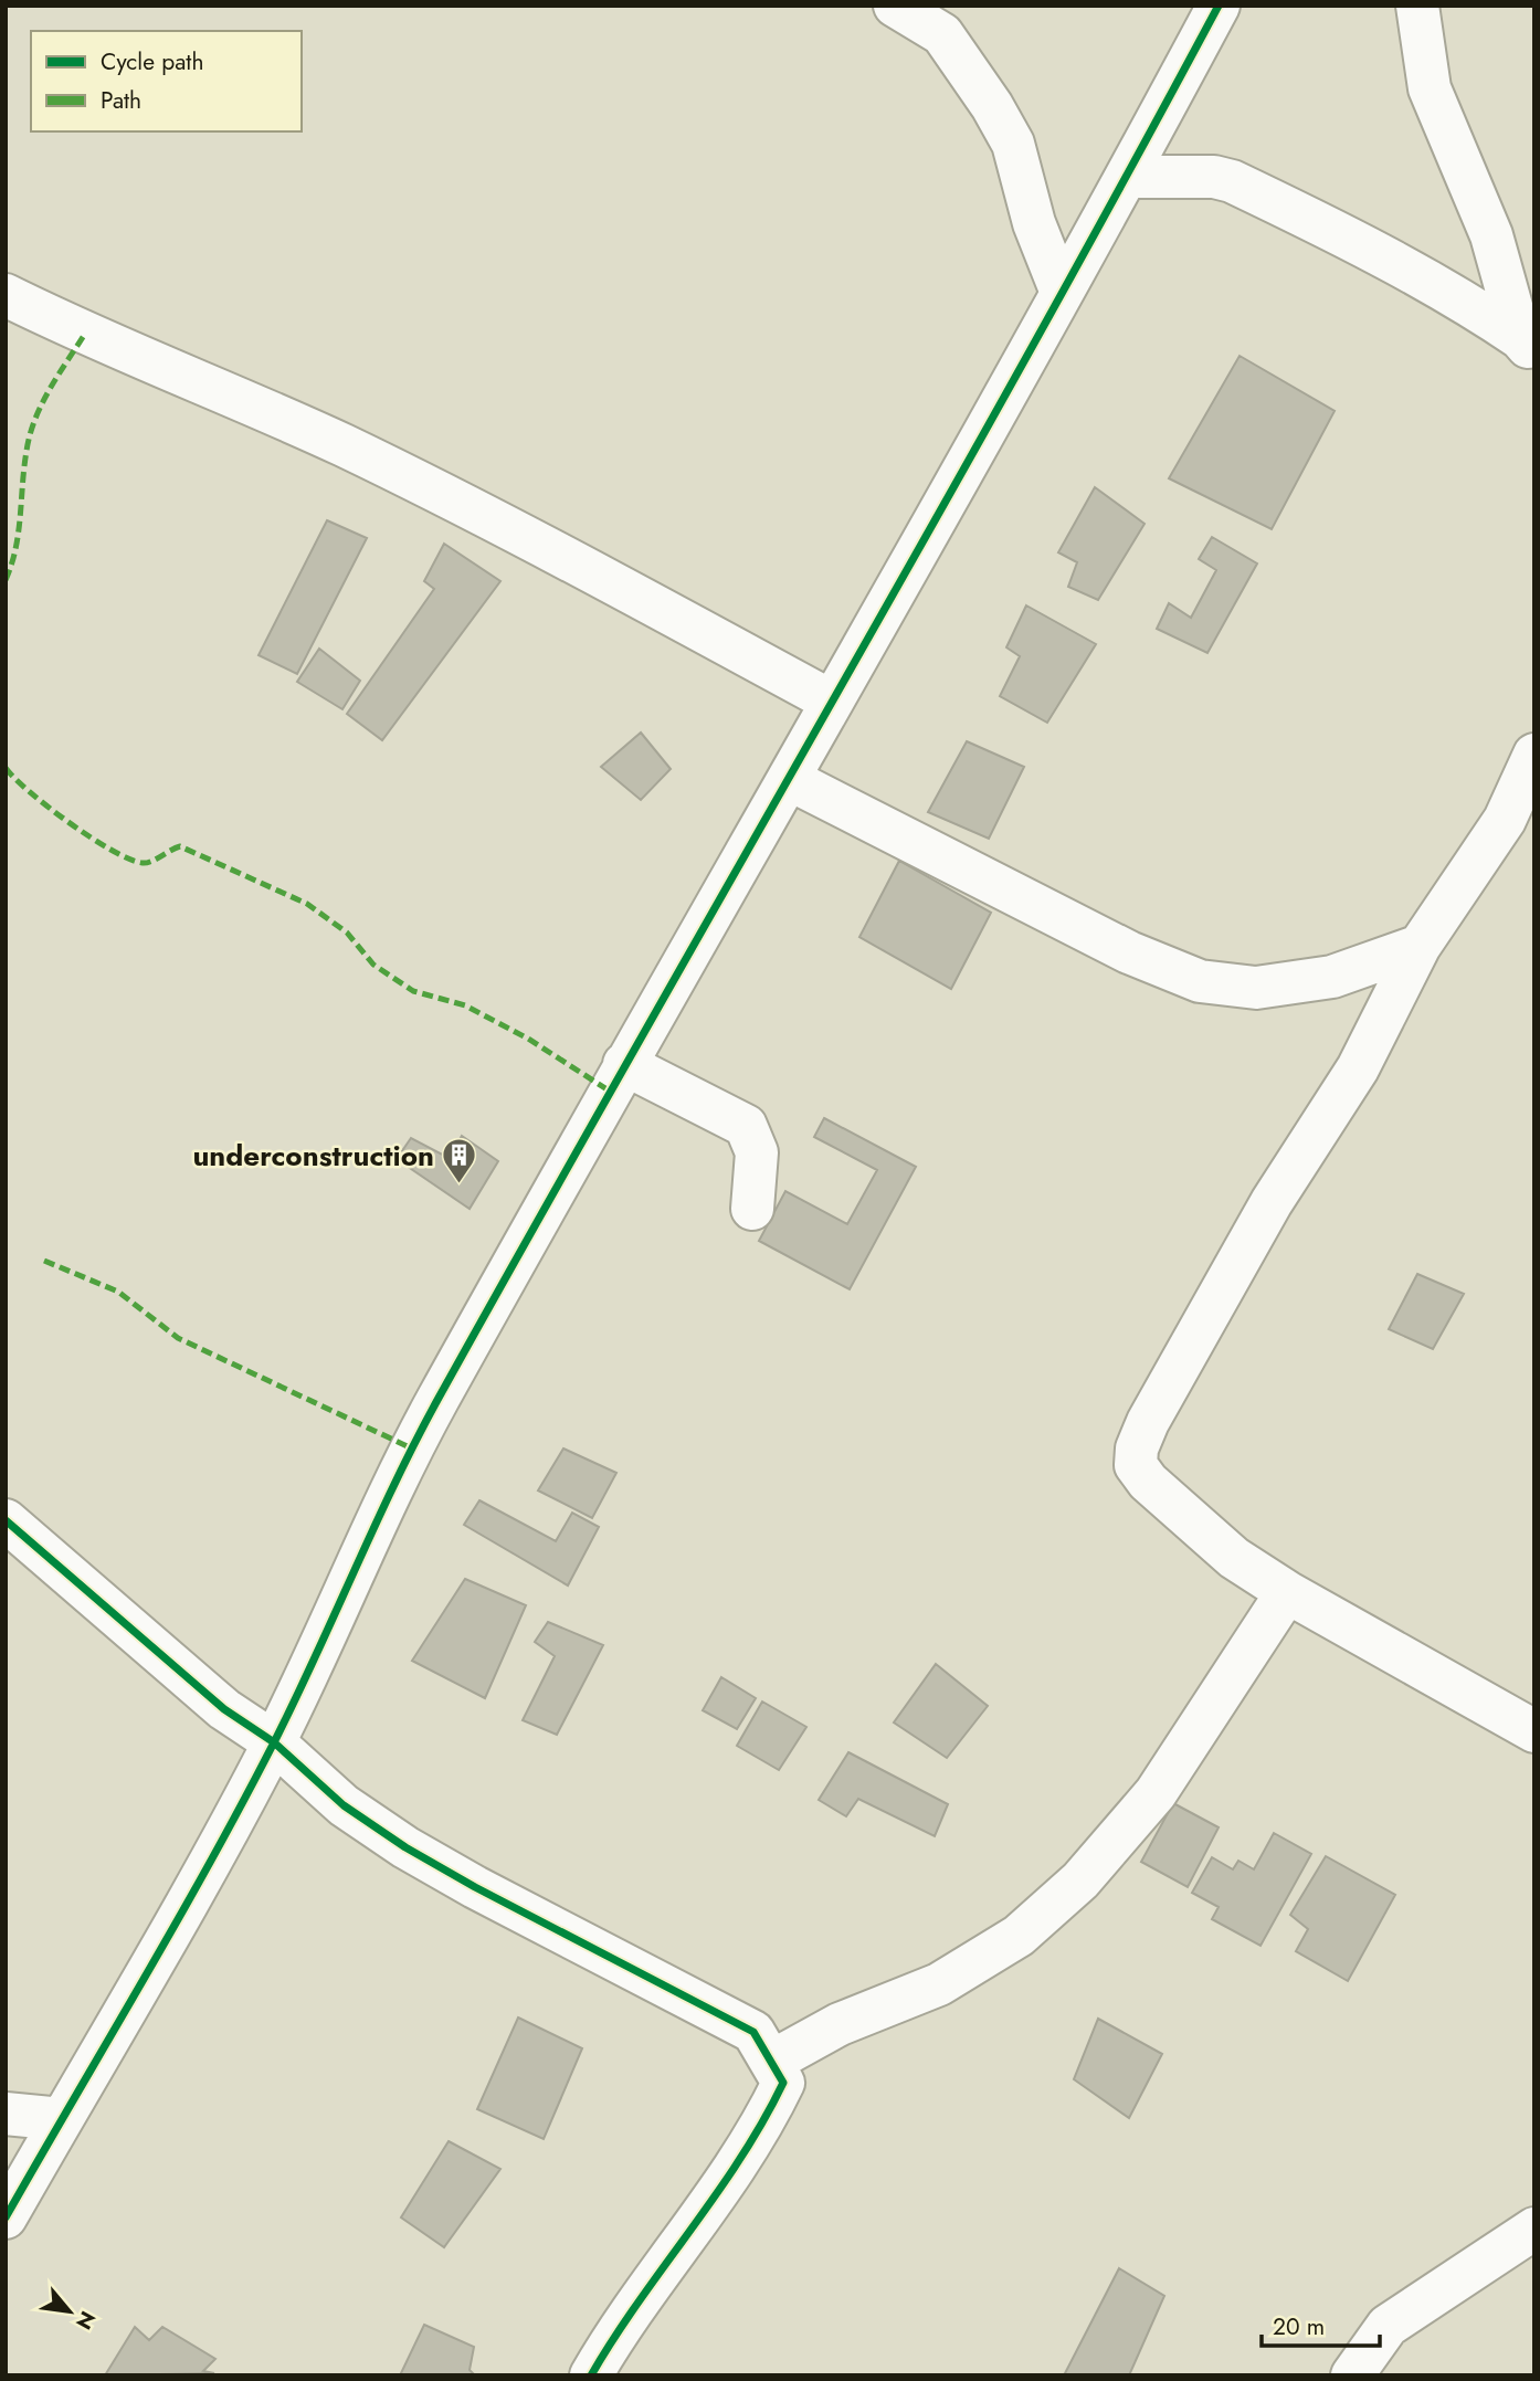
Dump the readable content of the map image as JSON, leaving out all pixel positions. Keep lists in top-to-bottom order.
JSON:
{
  "places": {
    "building": ["underconstruction"]
  },
  "legend": ["Cycle path", "Path"],
  "scale_bar": "20 m",
  "north": "bottom right"
}
